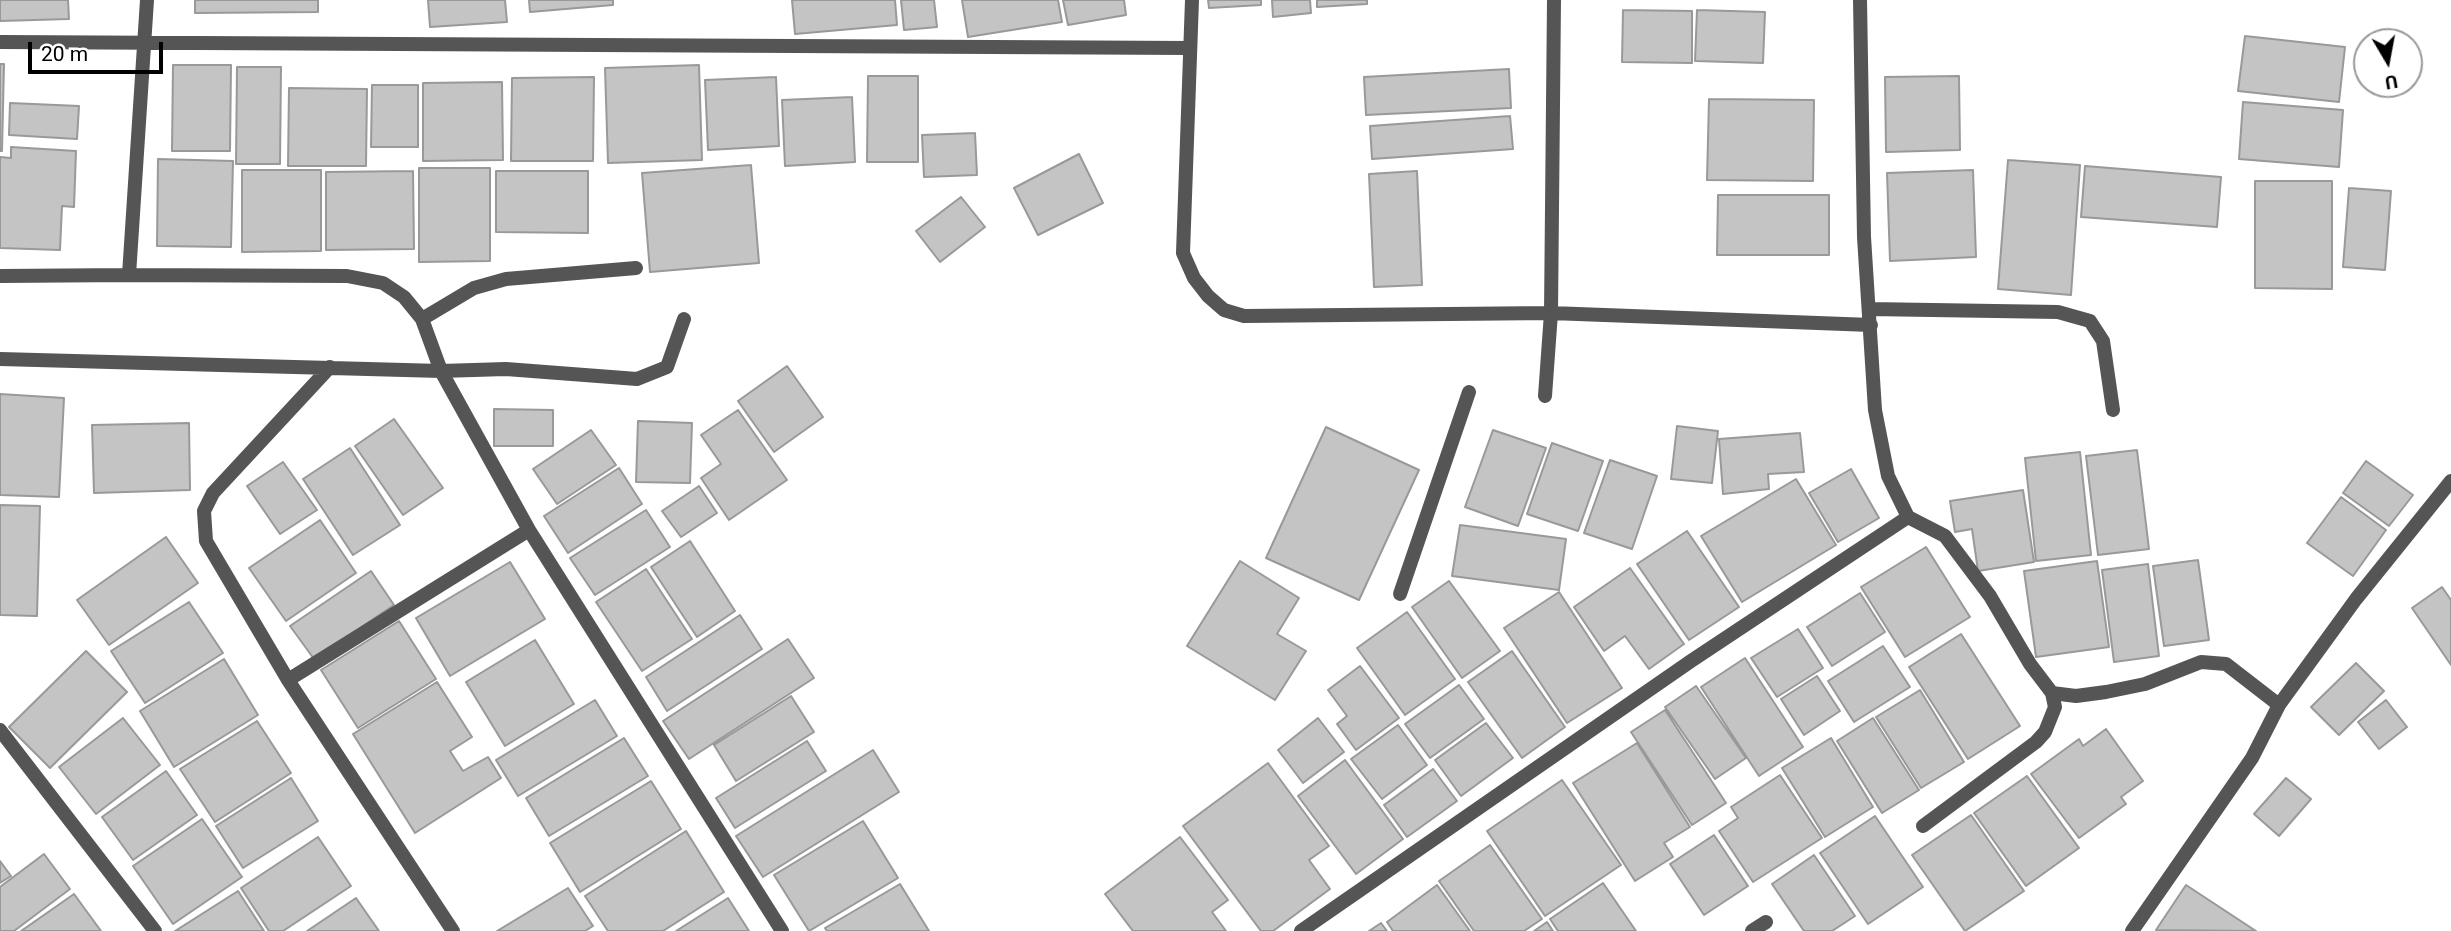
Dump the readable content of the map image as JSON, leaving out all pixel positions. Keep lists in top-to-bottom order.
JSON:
{
  "scale_bar": "20 m",
  "north": "bottom"
}
